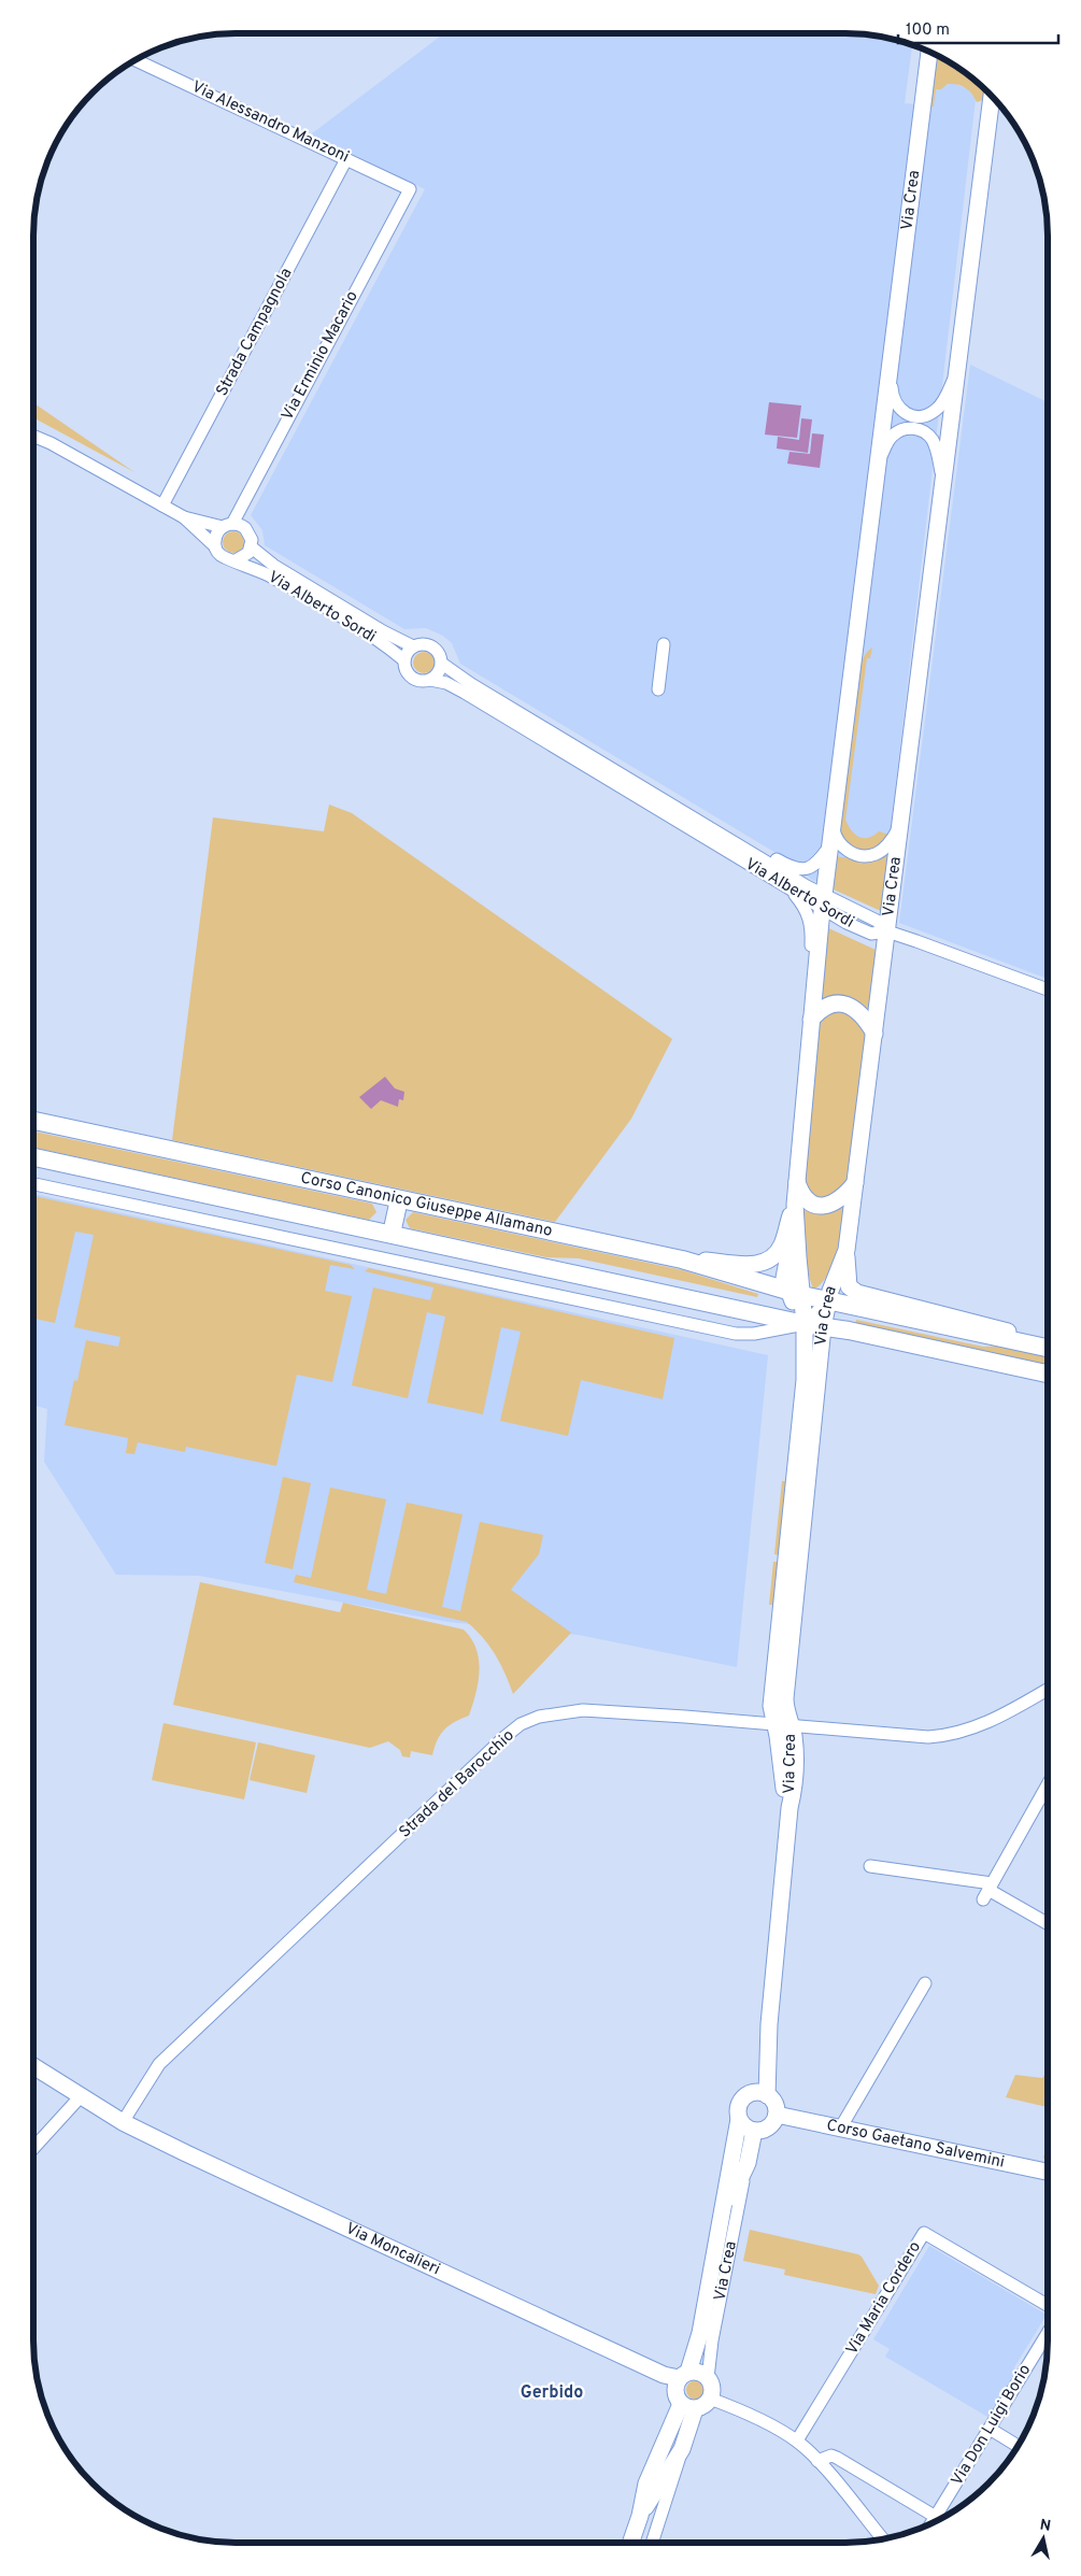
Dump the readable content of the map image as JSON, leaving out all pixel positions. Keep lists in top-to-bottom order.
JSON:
{
  "streets": {
    "main road": ["Corso Canonico Giuseppe Allamano"],
    "street": [
      "Via Alessandro Manzoni",
      "Via Crea",
      "Strada Campagnola",
      "Via Erminio Macario",
      "Via Alberto Sordi",
      "Strada del Barocchio",
      "Corso Gaetano Salvemini",
      "Via Moncalieri",
      "Via Maria Cordero",
      "Via Don Luigi Borio"
    ]
  },
  "crossings": [
    ["Via Alessandro Manzoni", "Strada Campagnola"],
    ["Via Alessandro Manzoni", "Via Erminio Macario"],
    ["Via Crea", "Via Alberto Sordi"],
    ["Via Crea", "Corso Canonico Giuseppe Allamano"],
    ["Via Crea", "Strada del Barocchio"],
    ["Via Crea", "Corso Gaetano Salvemini"],
    ["Via Crea", "Via Moncalieri"],
    ["Strada Campagnola", "Via Alberto Sordi"],
    ["Via Erminio Macario", "Via Alberto Sordi"],
    ["Strada del Barocchio", "Via Moncalieri"]
  ],
  "districts": ["Gerbido"],
  "scale_bar": "100 m",
  "north": "top"
}
